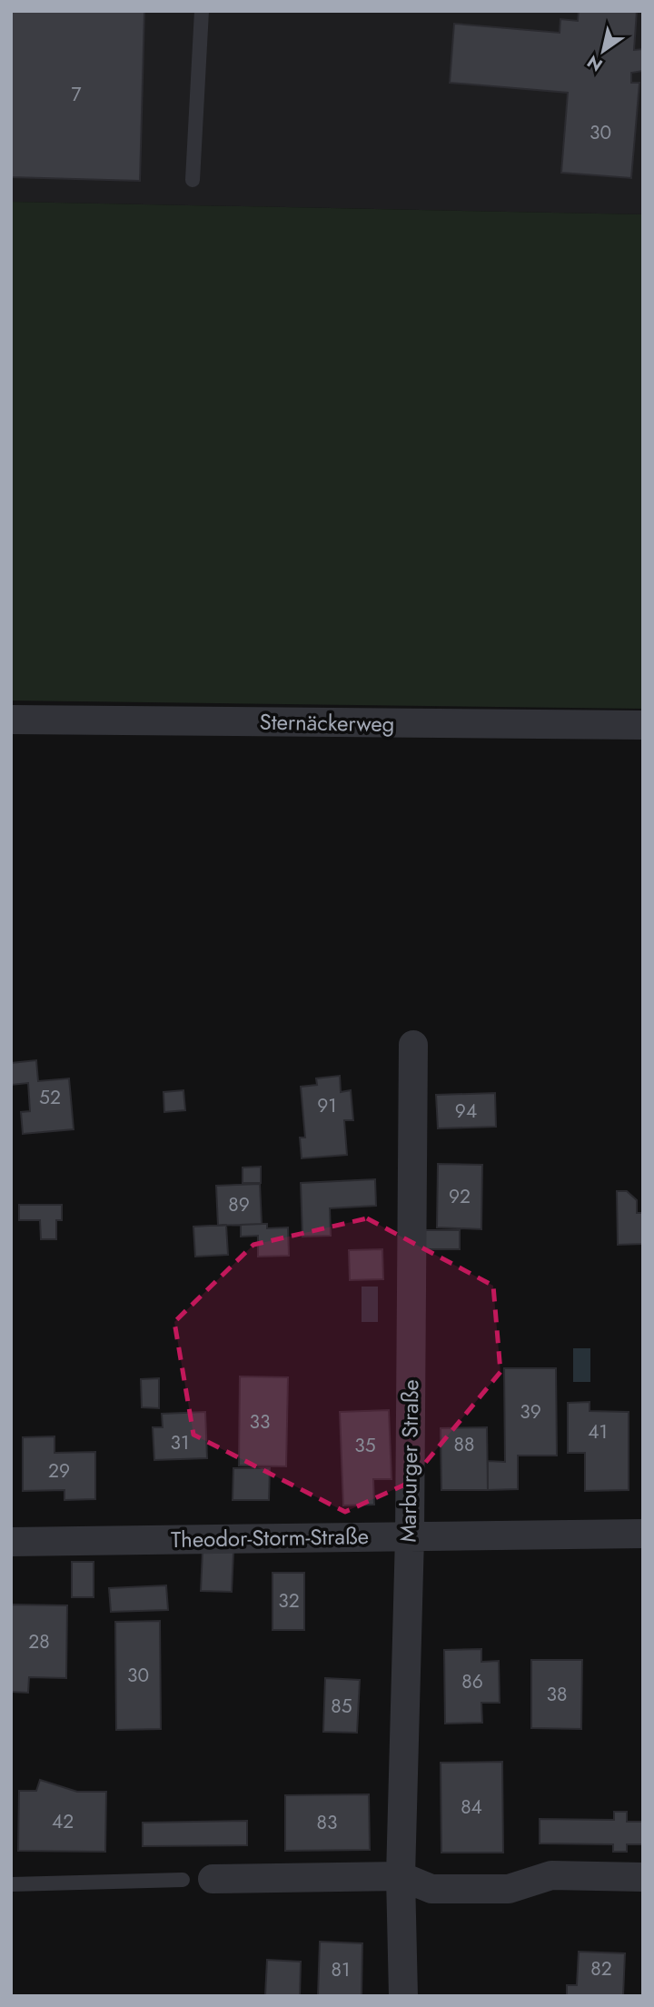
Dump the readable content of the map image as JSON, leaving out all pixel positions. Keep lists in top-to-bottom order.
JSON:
{
  "streets": {
    "street": ["Sternäckerweg", "Marburger Straße", "Theodor-Storm-Straße"]
  },
  "crossings": [
    ["Marburger Straße", "Theodor-Storm-Straße"]
  ],
  "house_numbers": [
    "7",
    "30",
    "52",
    "91",
    "94",
    "92",
    "89",
    "39",
    "33",
    "41",
    "31",
    "88",
    "35",
    "29",
    "32",
    "28",
    "30",
    "86",
    "38",
    "85",
    "84",
    "42",
    "83",
    "82",
    "81"
  ],
  "north": "bottom left"
}
